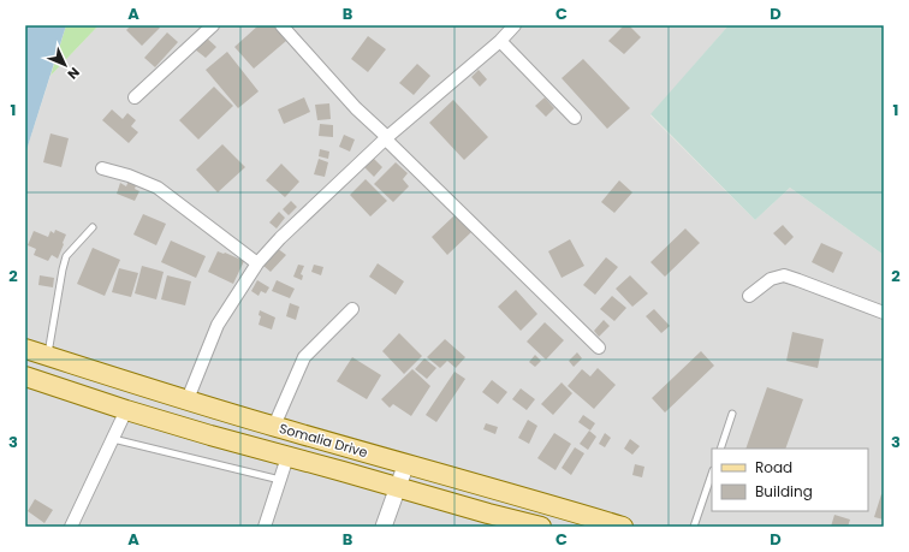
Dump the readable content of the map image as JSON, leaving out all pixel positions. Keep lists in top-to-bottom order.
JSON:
{
  "streets": {
    "main road": ["Somalia Drive"]
  },
  "legend": ["Road", "Building"],
  "north": "bottom right",
  "grid": {
    "columns": [
      "A",
      "B",
      "C",
      "D"
    ],
    "rows": ["1", "2", "3"]
  }
}
